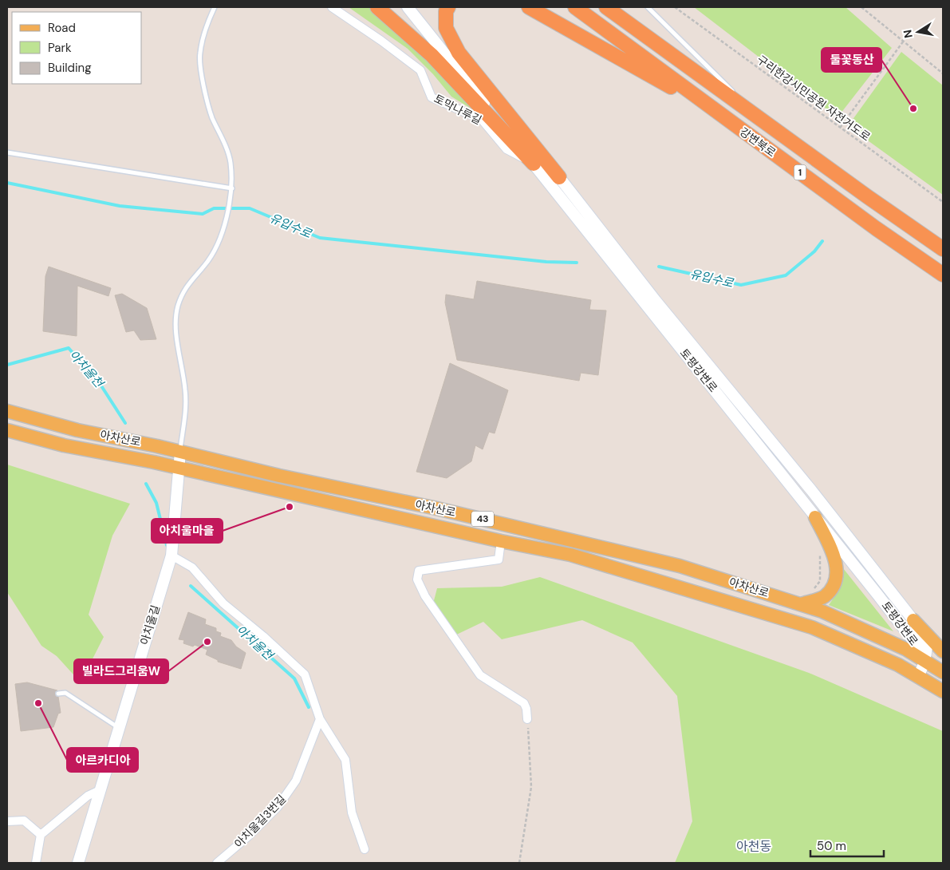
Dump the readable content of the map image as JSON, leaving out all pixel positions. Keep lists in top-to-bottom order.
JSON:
{
  "streets": {
    "highway": ["강변북로", "1"],
    "main road": ["아차산로", "43"],
    "street": [
      "토막나루길",
      "토평강변로",
      "아치울길",
      "아치울길3번길"
    ],
    "path": ["구리한강시민공원 자전거도로"]
  },
  "crossings": [
    ["토막나루길", "토평강변로"],
    ["토평강변로", "아차산로"],
    ["아차산로", "아치울길"]
  ],
  "districts": ["아천동"],
  "water": ["유입수로", "아치울천"],
  "places": [
    "둘꽃동산",
    "아치울마을",
    "빌라드그리움W",
    "아르카디아"
  ],
  "legend": ["Road", "Park", "Building"],
  "scale_bar": "50 m",
  "north": "left"
}
